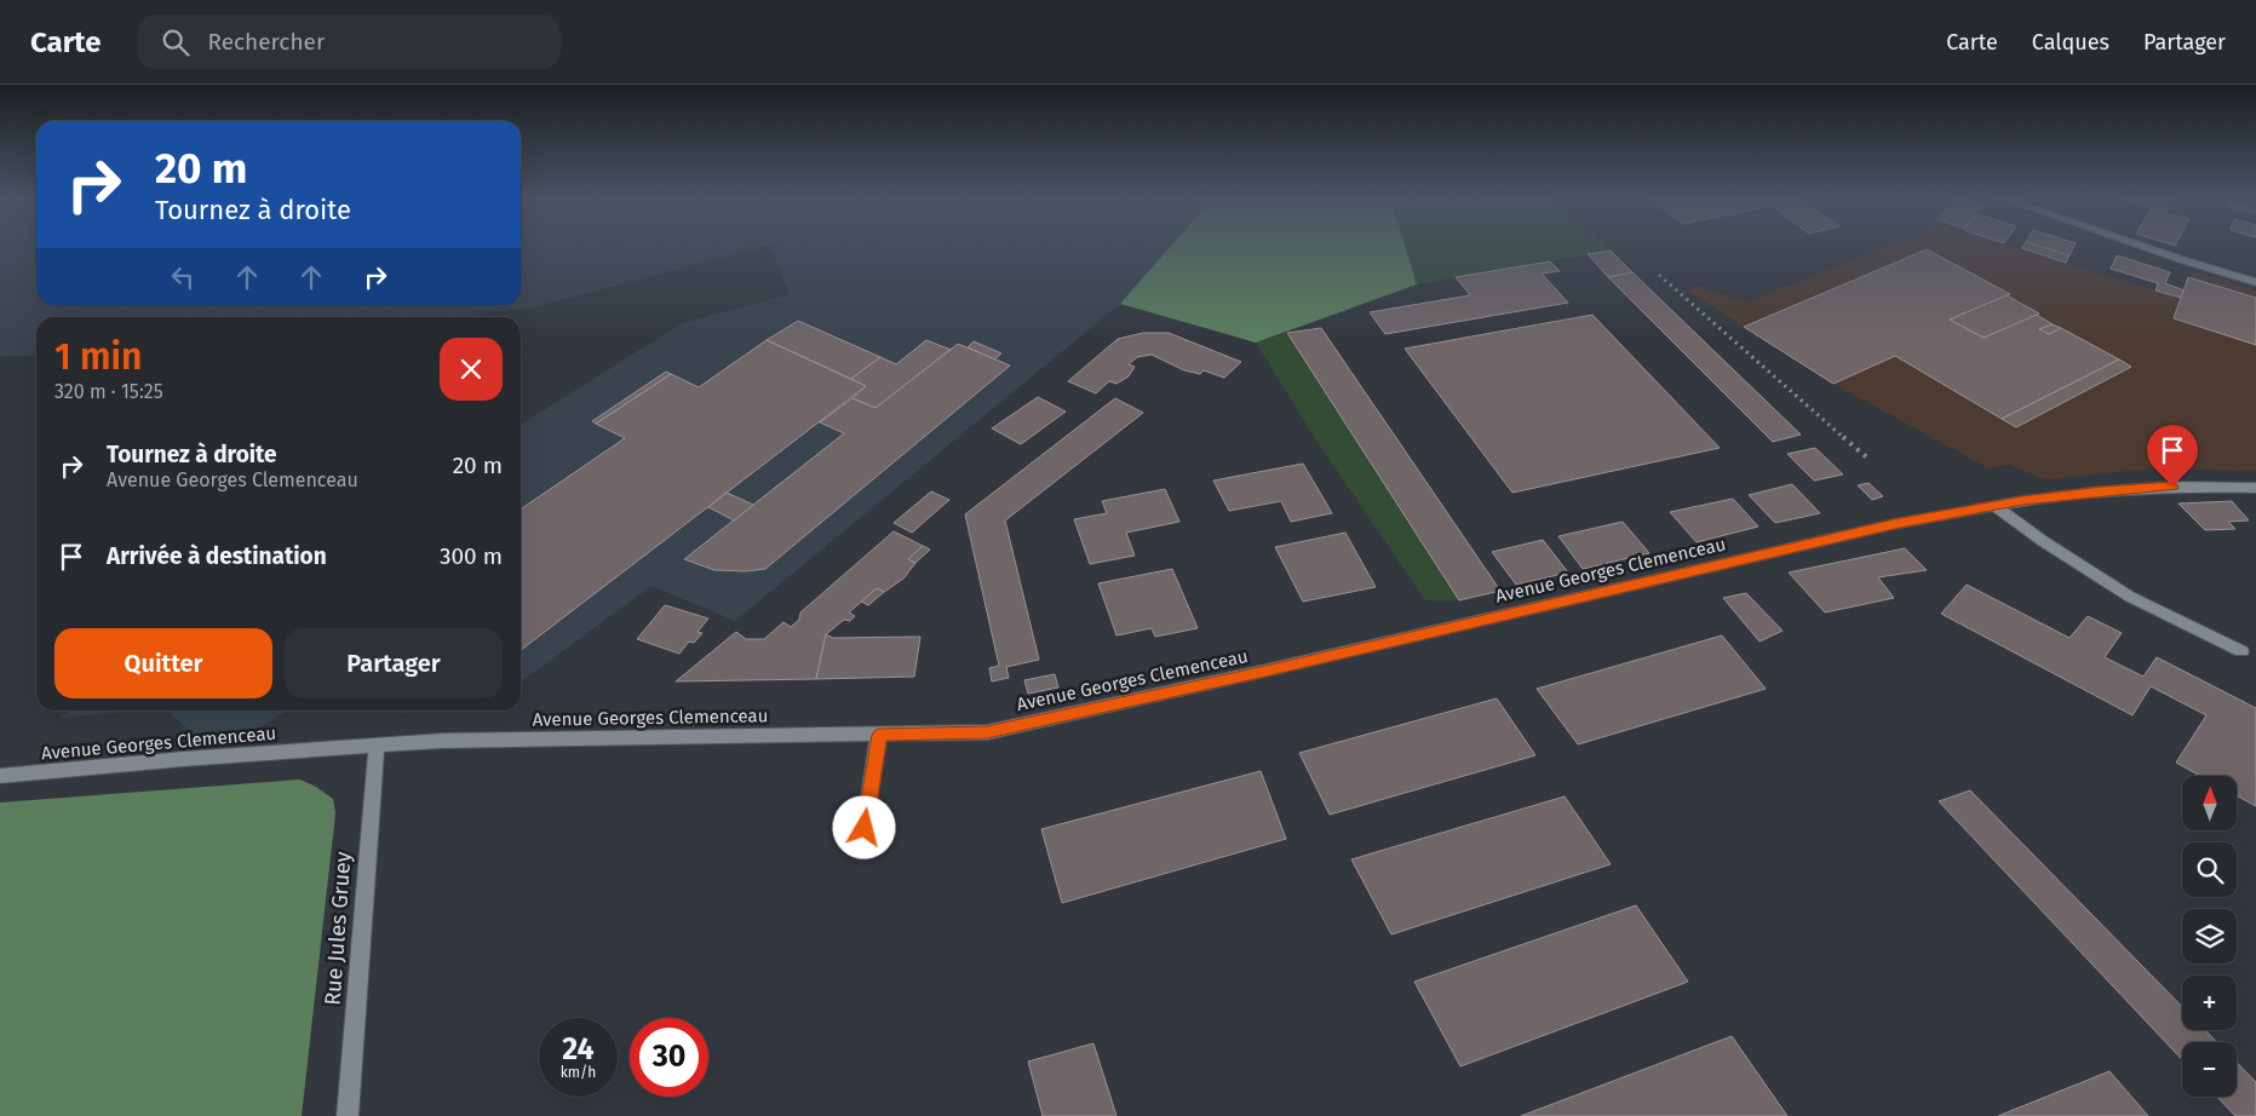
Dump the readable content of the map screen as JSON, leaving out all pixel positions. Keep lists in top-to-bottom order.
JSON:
{
  "streets": {
    "street": ["Avenue Georges Clemenceau", "Rue Jules Gruey"]
  },
  "crossings": [
    ["Avenue Georges Clemenceau", "Rue Jules Gruey"]
  ],
  "north": "top",
  "page": {
    "header": "Carte",
    "search": "Rechercher",
    "nav": ["Carte", "Calques", "Partager"],
    "turn": ["20 m", "Tournez à droite"],
    "heading": ["1 min", "320 m · 15:25"],
    "list": [
      {
        "name": "Tournez à droite",
        "note": "Avenue Georges Clemenceau",
        "value": "20 m"
      },
      {
        "name": "Arrivée à destination",
        "value": "300 m"
      }
    ],
    "buttons": ["Quitter", "Partager"],
    "map_buttons": ["+", "−"],
    "speed": "24 km/h",
    "limit": "30"
  }
}
